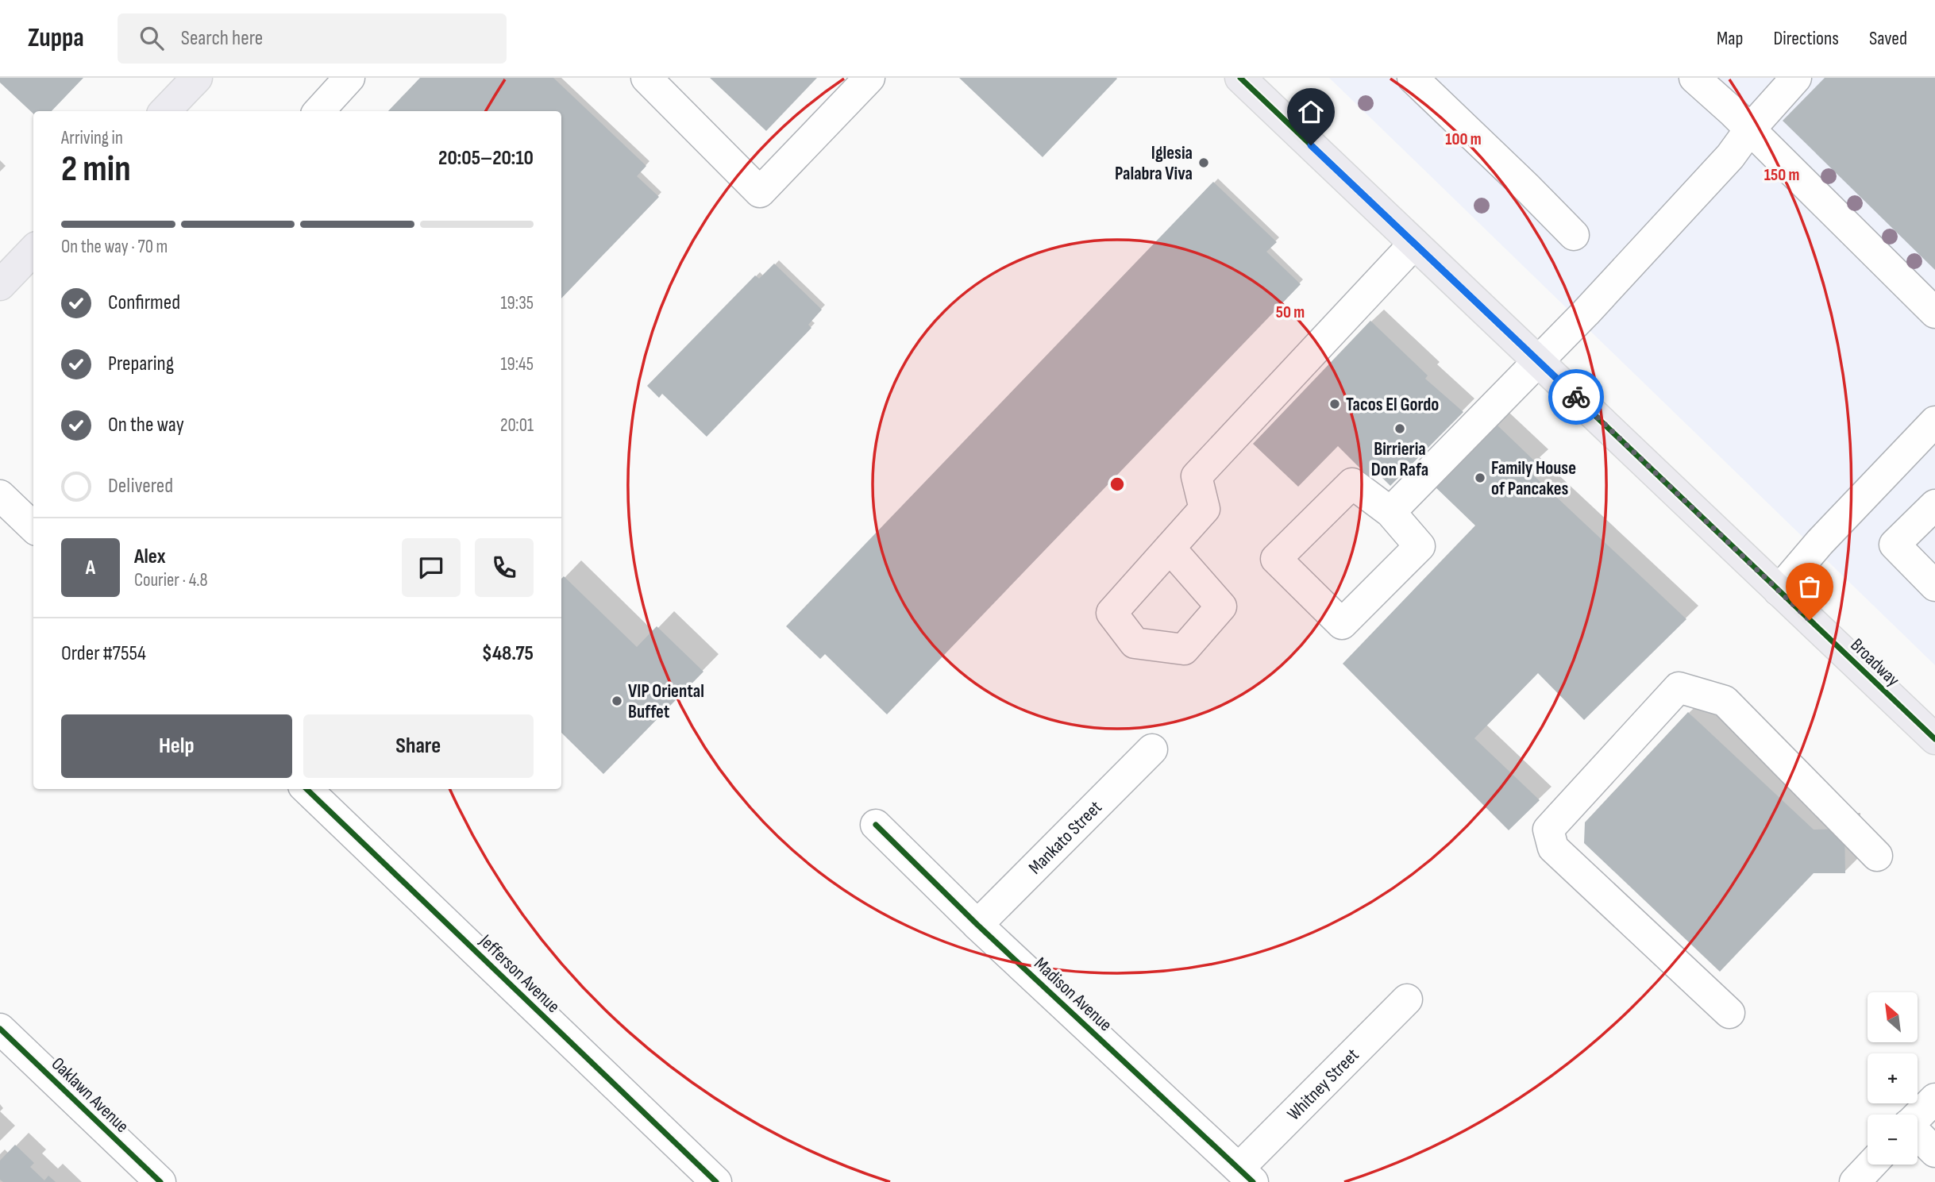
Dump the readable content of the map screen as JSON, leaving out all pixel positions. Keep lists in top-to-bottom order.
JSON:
{
  "streets": {
    "main road": ["Broadway"],
    "street": [
      "Mankato Street",
      "Jefferson Avenue",
      "Madison Avenue",
      "Whitney Street",
      "Oaklawn Avenue"
    ]
  },
  "crossings": [
    ["Mankato Street", "Madison Avenue"],
    ["Madison Avenue", "Whitney Street"]
  ],
  "places": [
    "Iglesia Palabra Viva",
    "Tacos El Gordo",
    "Birrieria Don Rafa",
    "Family House of Pancakes",
    "VIP Oriental Buffet"
  ],
  "north": "top left",
  "page": {
    "header": "Zuppa",
    "search": "Search here",
    "nav": ["Map", "Directions", "Saved"],
    "heading": ["2 min", "Arriving in", "20:05–20:10"],
    "panel": [
      "Alex",
      "Courier · 4.8",
      "Order #7554",
      "$48.75"
    ],
    "bar": "On the way · 70 m",
    "list": [
      ["Confirmed", "19:35"],
      ["Preparing", "19:45"],
      ["On the way", "20:01"],
      "Delivered"
    ],
    "round": "A",
    "buttons": ["Help", "Share"],
    "map_buttons": ["+", "−"]
  },
  "rings": ["100 m", "150 m", "50 m"]
}
